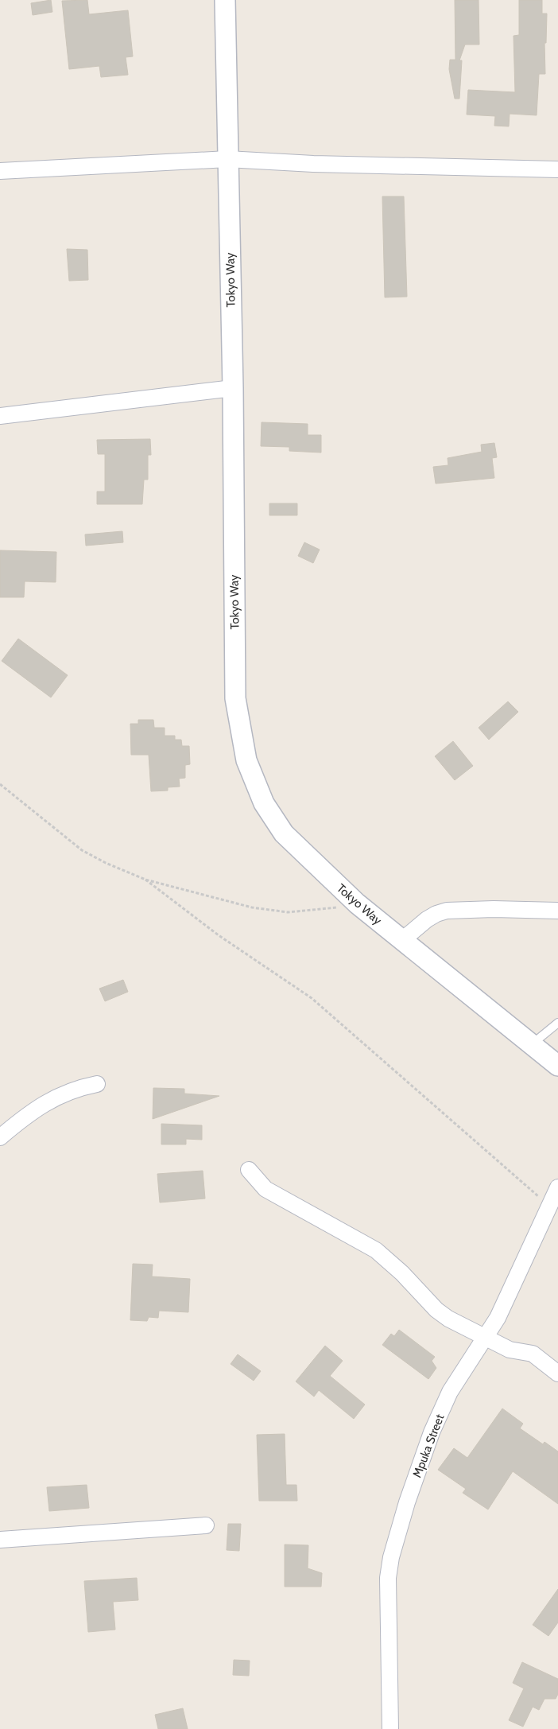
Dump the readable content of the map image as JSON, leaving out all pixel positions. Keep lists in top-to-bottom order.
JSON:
{
  "streets": {
    "street": ["Tokyo Way", "Mpuka Street"]
  }
}
